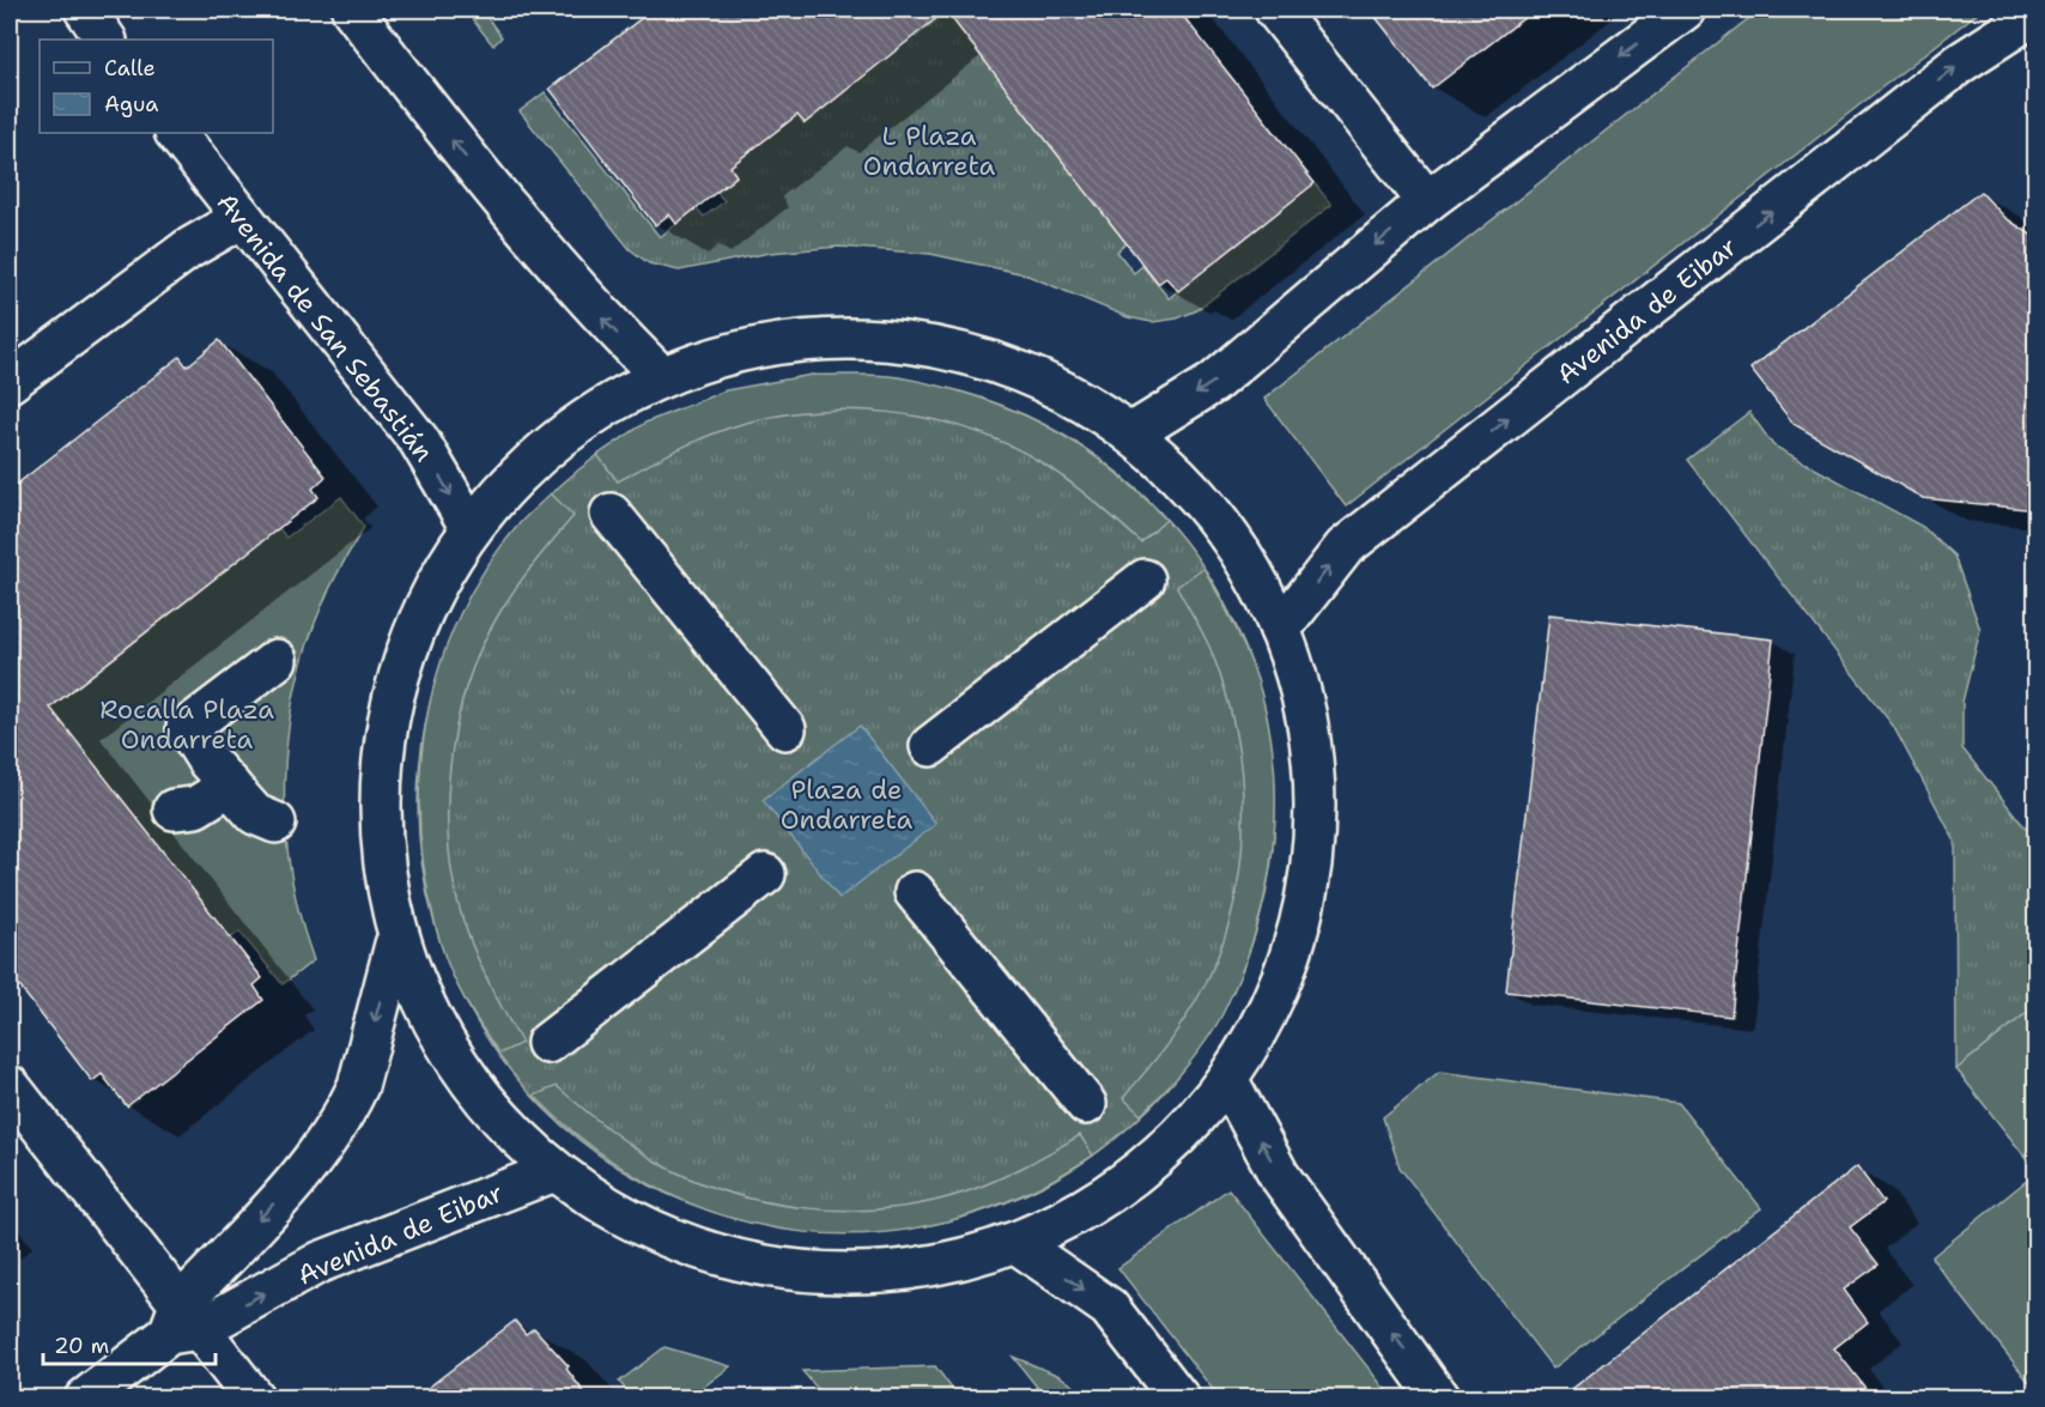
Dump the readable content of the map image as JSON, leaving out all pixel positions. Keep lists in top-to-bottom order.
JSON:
{
  "streets": {
    "street": ["Avenida de Eibar", "Avenida de San Sebastián"]
  },
  "parks": ["L Plaza Ondarreta", "Rocalla Plaza Ondarreta", "Plaza de Ondarreta"],
  "legend": ["Calle", "Agua"],
  "scale_bar": "20 m"
}
